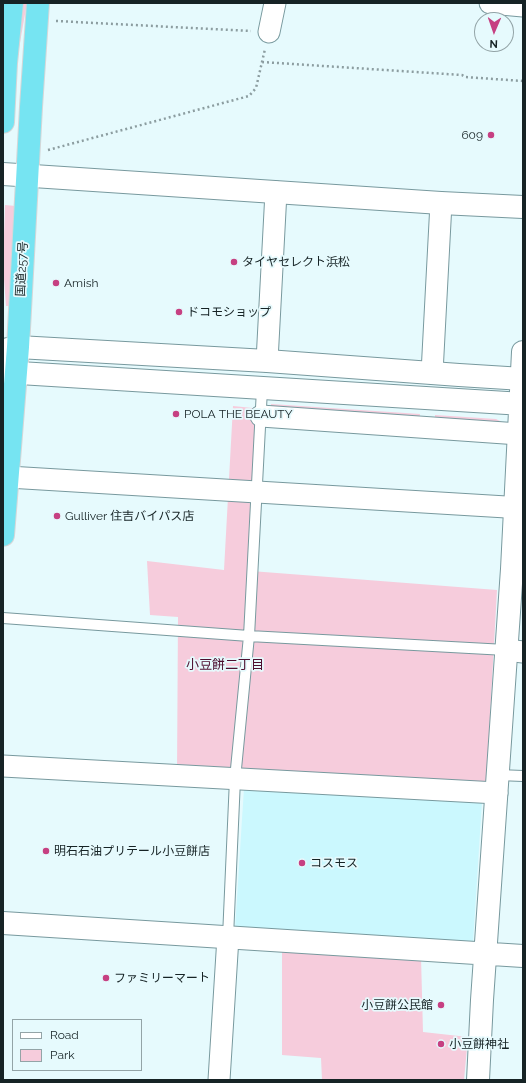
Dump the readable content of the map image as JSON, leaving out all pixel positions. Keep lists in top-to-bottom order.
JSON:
{
  "streets": {
    "highway": ["国道257号"]
  },
  "districts": ["小豆餅二丁目"],
  "places": [
    "609",
    "タイヤセレクト浜松",
    "Amish",
    "ドコモショップ",
    "POLA THE BEAUTY",
    "Gulliver 住吉バイパス店",
    "明石石油プリテール小豆餅店",
    "コスモス",
    "ファミリーマート",
    "小豆餅公民館",
    "小豆餅神社"
  ],
  "legend": ["Road", "Park"],
  "north": "bottom"
}
